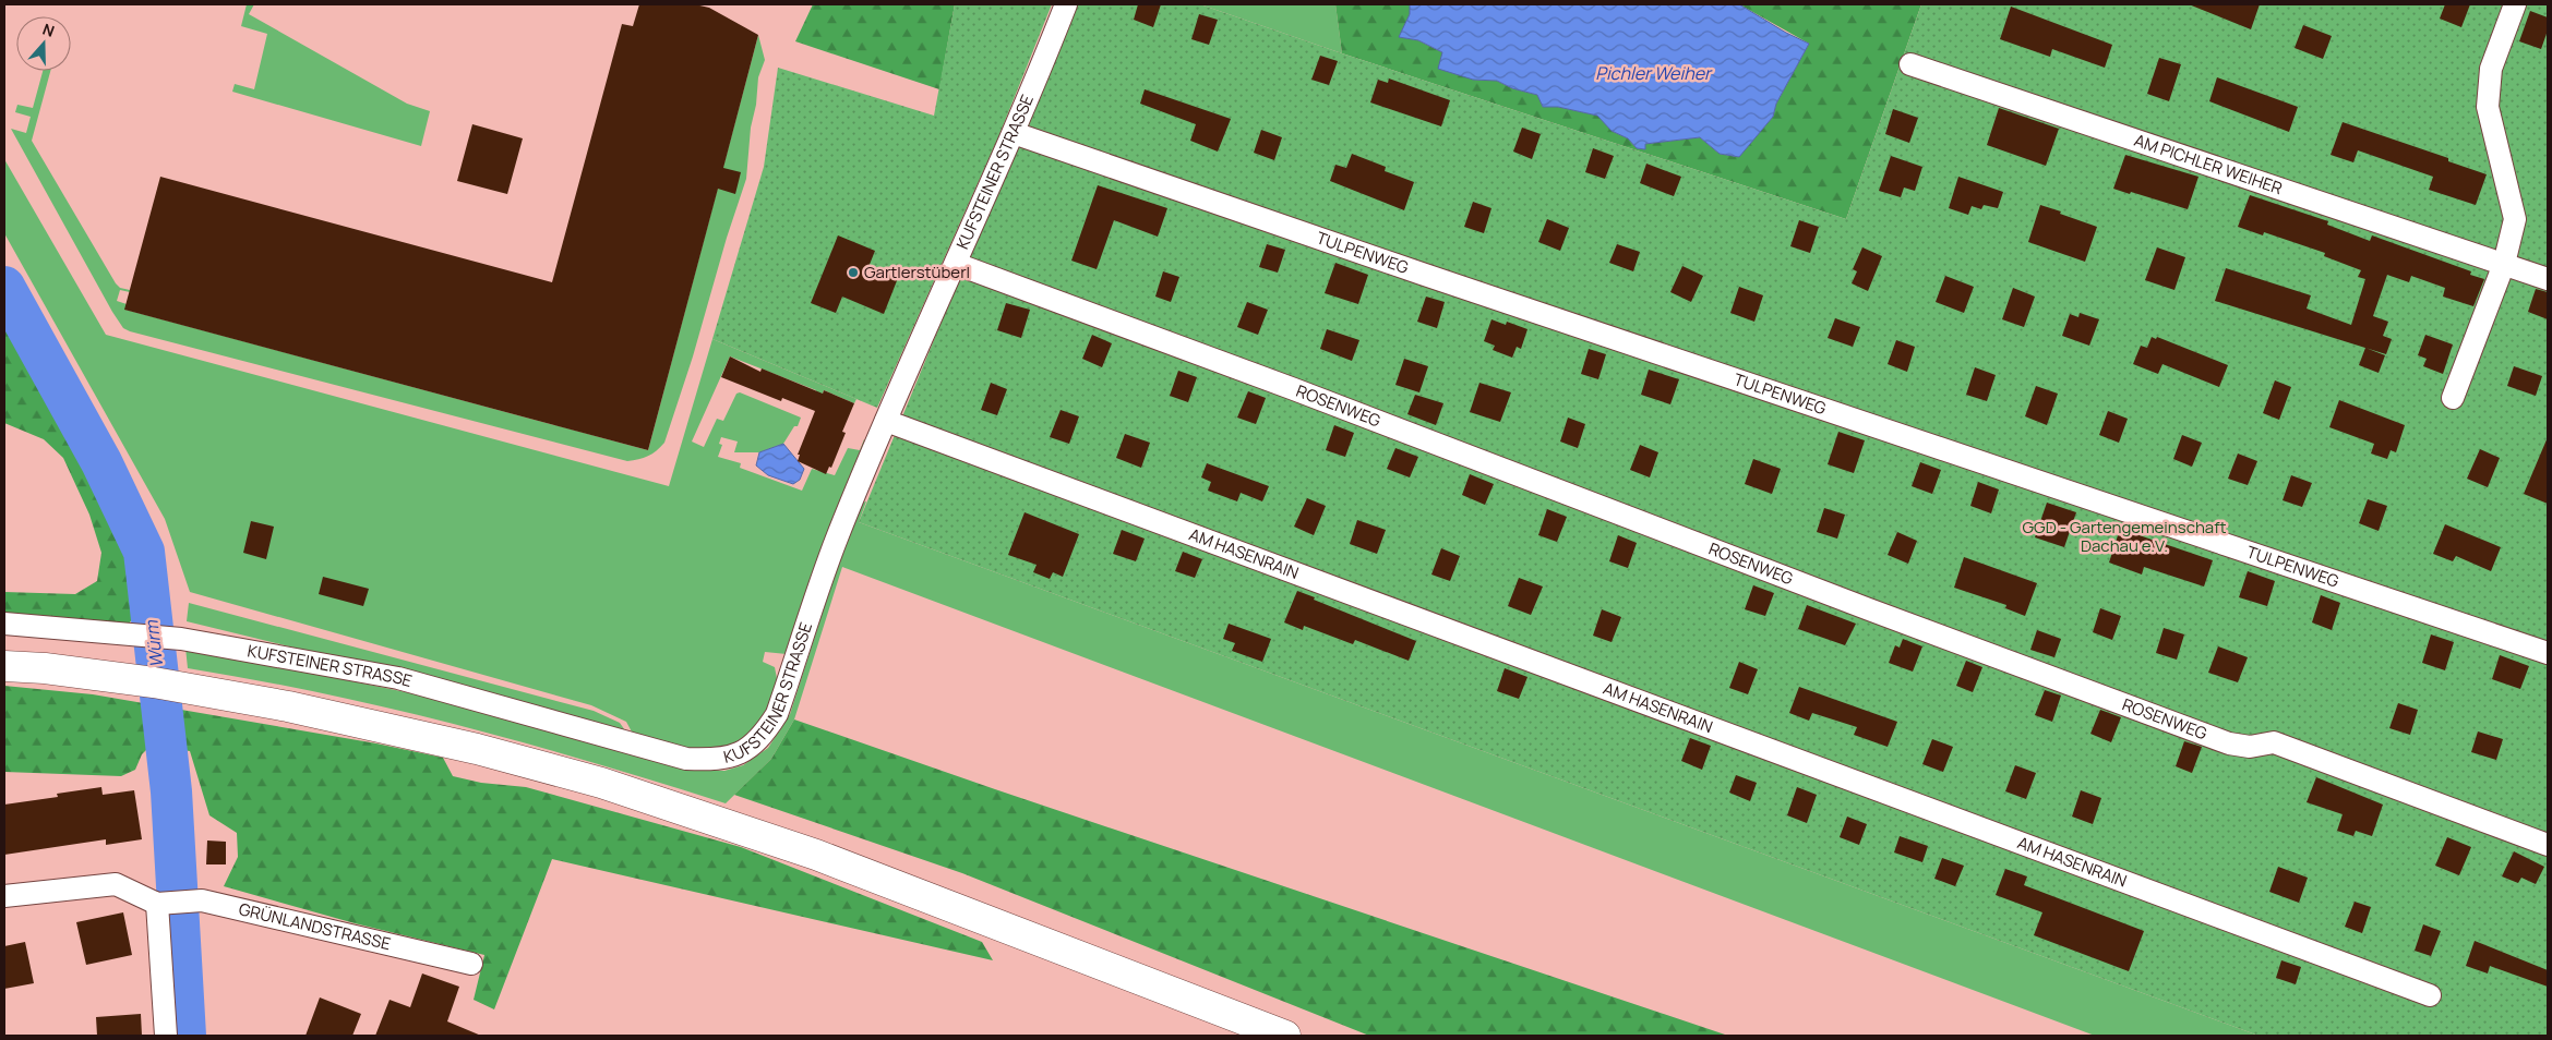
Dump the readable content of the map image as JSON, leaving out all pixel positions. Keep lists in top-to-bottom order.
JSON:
{
  "streets": {
    "street": [
      "AM PICHLER WEIHER",
      "KUFSTEINER STRASSE",
      "TULPENWEG",
      "ROSENWEG",
      "AM HASENRAIN",
      "GRÜNLANDSTRASSE"
    ]
  },
  "crossings": [
    ["KUFSTEINER STRASSE", "TULPENWEG"],
    ["KUFSTEINER STRASSE", "ROSENWEG"],
    ["KUFSTEINER STRASSE", "AM HASENRAIN"]
  ],
  "water": ["Pichler Weiher", "Würm"],
  "parks": ["GGD - Gartengemeinschaft Dachau e.V."],
  "places": ["Gartlerstüberl"],
  "north": "top"
}
